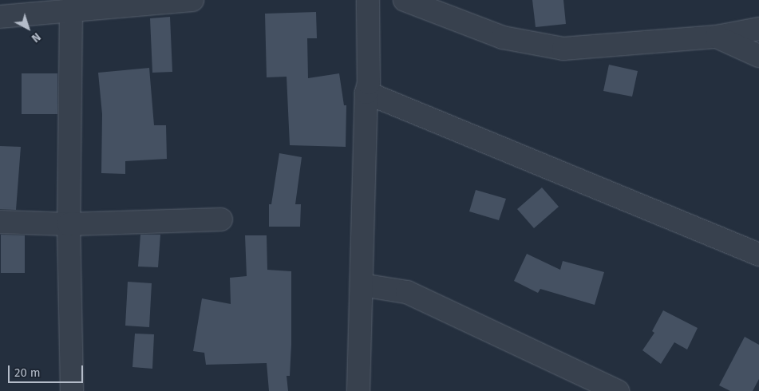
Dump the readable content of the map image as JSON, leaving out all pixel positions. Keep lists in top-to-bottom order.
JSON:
{
  "scale_bar": "20 m",
  "north": "bottom right"
}
